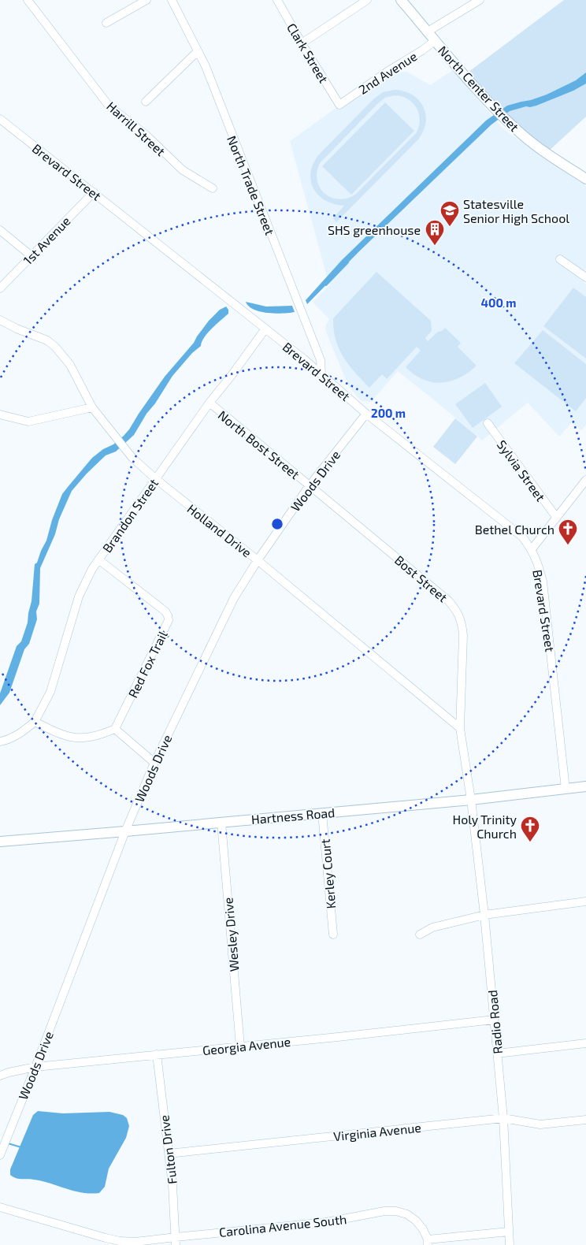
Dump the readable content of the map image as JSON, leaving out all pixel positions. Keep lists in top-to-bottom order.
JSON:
{
  "streets": {
    "main road": ["North Center Street", "Hartness Road"],
    "street": [
      "Clark Street",
      "2nd Avenue",
      "Harrill Street",
      "Brevard Street",
      "North Trade Street",
      "1st Avenue",
      "North Bost Street",
      "Sylvia Street",
      "Woods Drive",
      "Brandon Street",
      "Holland Drive",
      "Bost Street",
      "Red Fox Trail",
      "Kerley Court",
      "Wesley Drive",
      "Radio Road",
      "Georgia Avenue",
      "Virginia Avenue",
      "Fulton Drive",
      "Carolina Avenue South"
    ]
  },
  "crossings": [
    ["Clark Street", "2nd Avenue"],
    ["2nd Avenue", "North Center Street"],
    ["Brevard Street", "North Trade Street"],
    ["Brevard Street", "1st Avenue"],
    ["Brevard Street", "Woods Drive"],
    ["Brevard Street", "Brandon Street"],
    ["Brevard Street", "Hartness Road"],
    ["North Bost Street", "Woods Drive"],
    ["North Bost Street", "Brandon Street"],
    ["North Bost Street", "Bost Street"],
    ["Woods Drive", "Holland Drive"],
    ["Woods Drive", "Bost Street"],
    ["Woods Drive", "Hartness Road"],
    ["Woods Drive", "Georgia Avenue"],
    ["Brandon Street", "Holland Drive"],
    ["Brandon Street", "Red Fox Trail"],
    ["Holland Drive", "Bost Street"],
    ["Bost Street", "Hartness Road"],
    ["Bost Street", "Radio Road"],
    ["Hartness Road", "Kerley Court"],
    ["Hartness Road", "Wesley Drive"],
    ["Hartness Road", "Radio Road"],
    ["Wesley Drive", "Georgia Avenue"],
    ["Radio Road", "Georgia Avenue"],
    ["Radio Road", "Virginia Avenue"],
    ["Radio Road", "Carolina Avenue South"],
    ["Georgia Avenue", "Fulton Drive"],
    ["Virginia Avenue", "Fulton Drive"],
    ["Fulton Drive", "Carolina Avenue South"]
  ],
  "places": {
    "school or university": ["Statesville Senior High School"],
    "building": ["SHS greenhouse"],
    "church": ["Bethel Church", "Holy Trinity Church"]
  },
  "rings": ["400 m", "200 m"]
}
